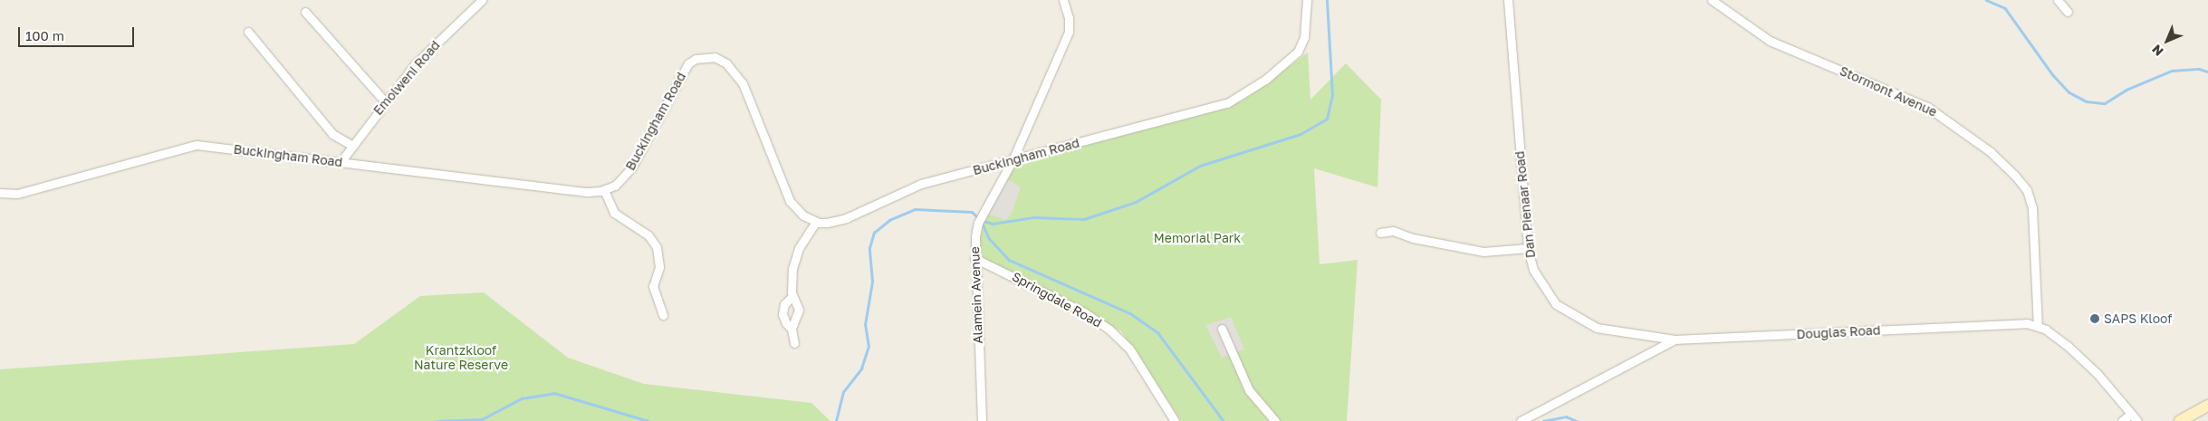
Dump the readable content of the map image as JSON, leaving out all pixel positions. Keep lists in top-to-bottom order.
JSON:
{
  "streets": {
    "street": [
      "Emolweni Road",
      "Stormont Avenue",
      "Buckingham Road",
      "Dan Pienaar Road",
      "Alamein Avenue",
      "Springdale Road",
      "Douglas Road"
    ]
  },
  "crossings": [
    ["Emolweni Road", "Buckingham Road"],
    ["Stormont Avenue", "Douglas Road"],
    ["Buckingham Road", "Alamein Avenue"],
    ["Dan Pienaar Road", "Douglas Road"],
    ["Alamein Avenue", "Springdale Road"]
  ],
  "parks": ["Memorial Park", "Krantzkloof Nature Reserve"],
  "places": ["SAPS Kloof"],
  "scale_bar": "100 m",
  "north": "bottom left"
}
